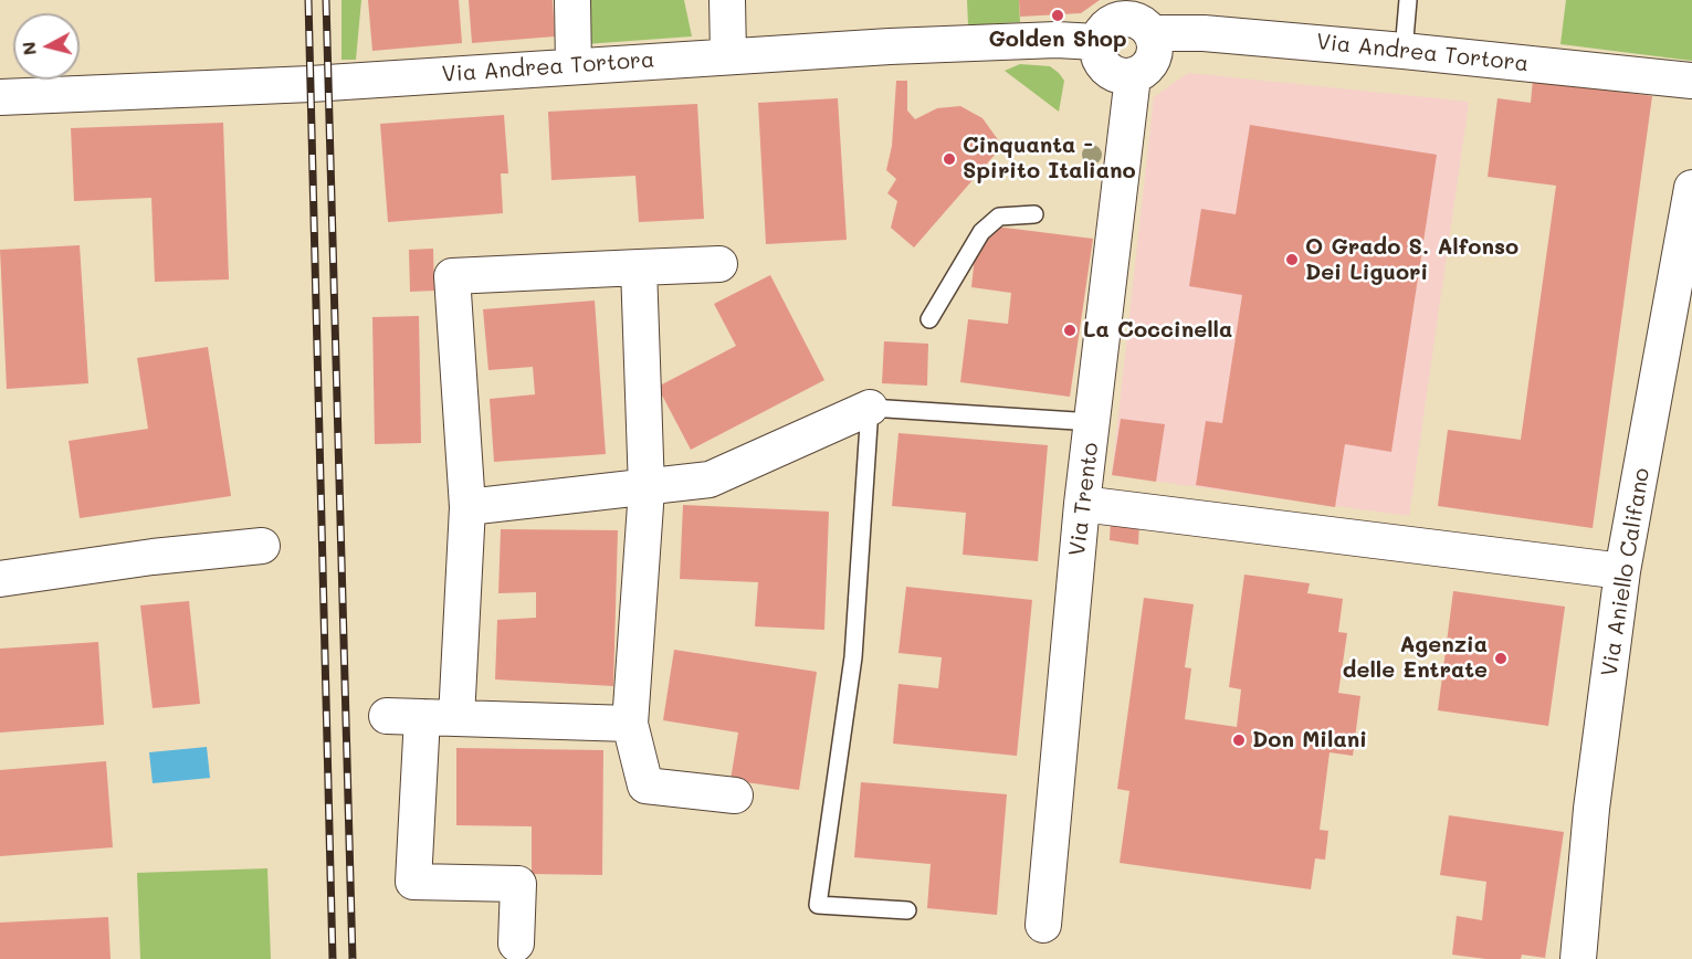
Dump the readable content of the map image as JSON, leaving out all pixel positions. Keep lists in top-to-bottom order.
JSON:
{
  "streets": {
    "street": ["Via Andrea Tortora", "Via Trento", "Via Aniello Califano"]
  },
  "crossings": [
    ["Via Andrea Tortora", "Via Trento"]
  ],
  "places": [
    "Golden Shop",
    "Cinquanta - Spirito Italiano",
    "O Grado S. Alfonso Dei Liguori",
    "La Coccinella",
    "Agenzia delle Entrate",
    "Don Milani"
  ],
  "north": "left"
}
